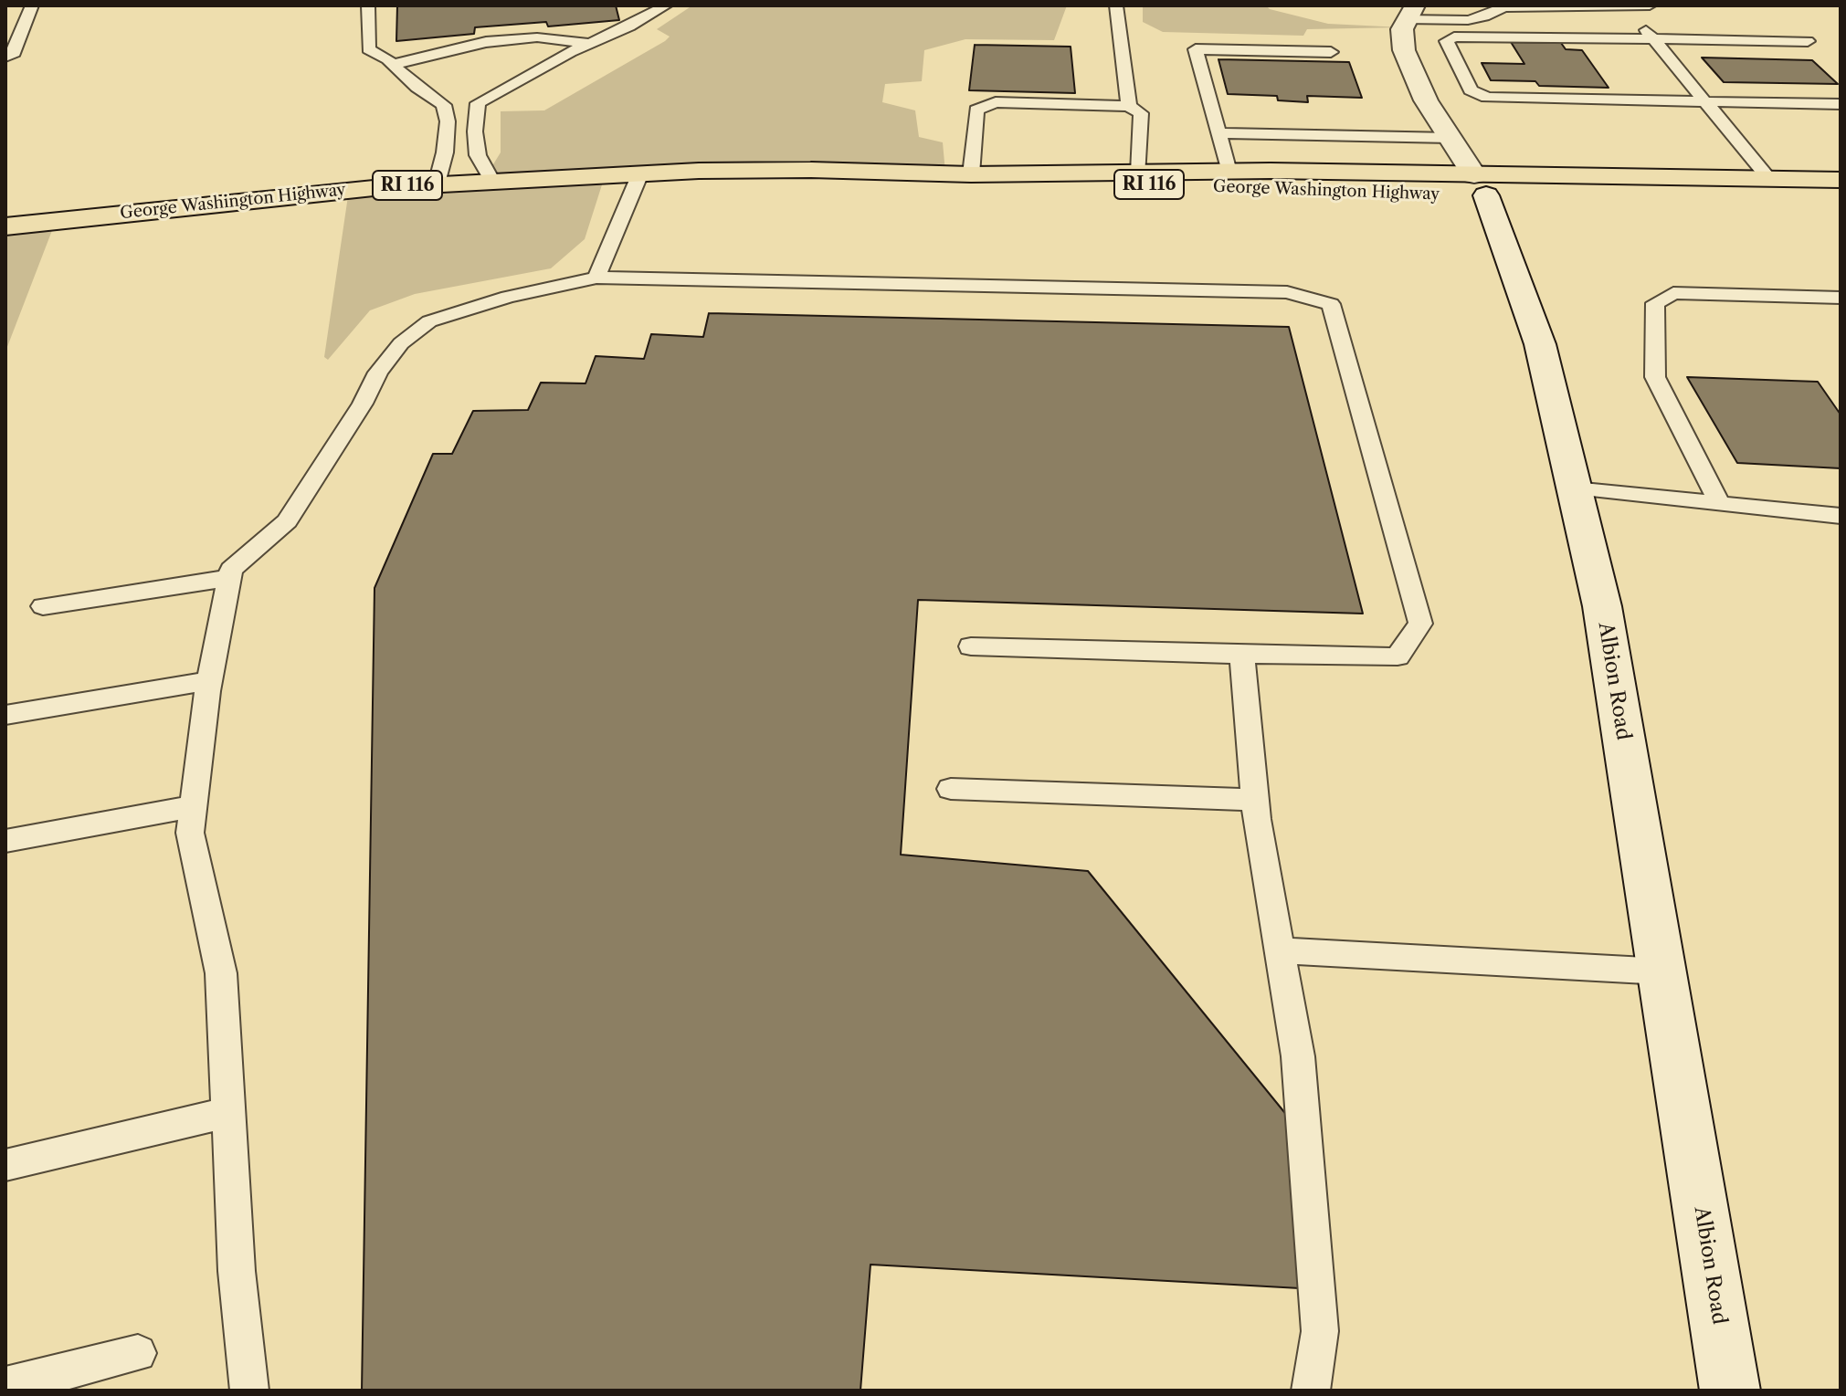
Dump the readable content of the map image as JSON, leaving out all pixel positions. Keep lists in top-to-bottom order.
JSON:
{
  "streets": {
    "main road": ["RI 116", "George Washington Highway", "Albion Road"]
  },
  "crossings": [
    ["George Washington Highway", "Albion Road"]
  ]
}
